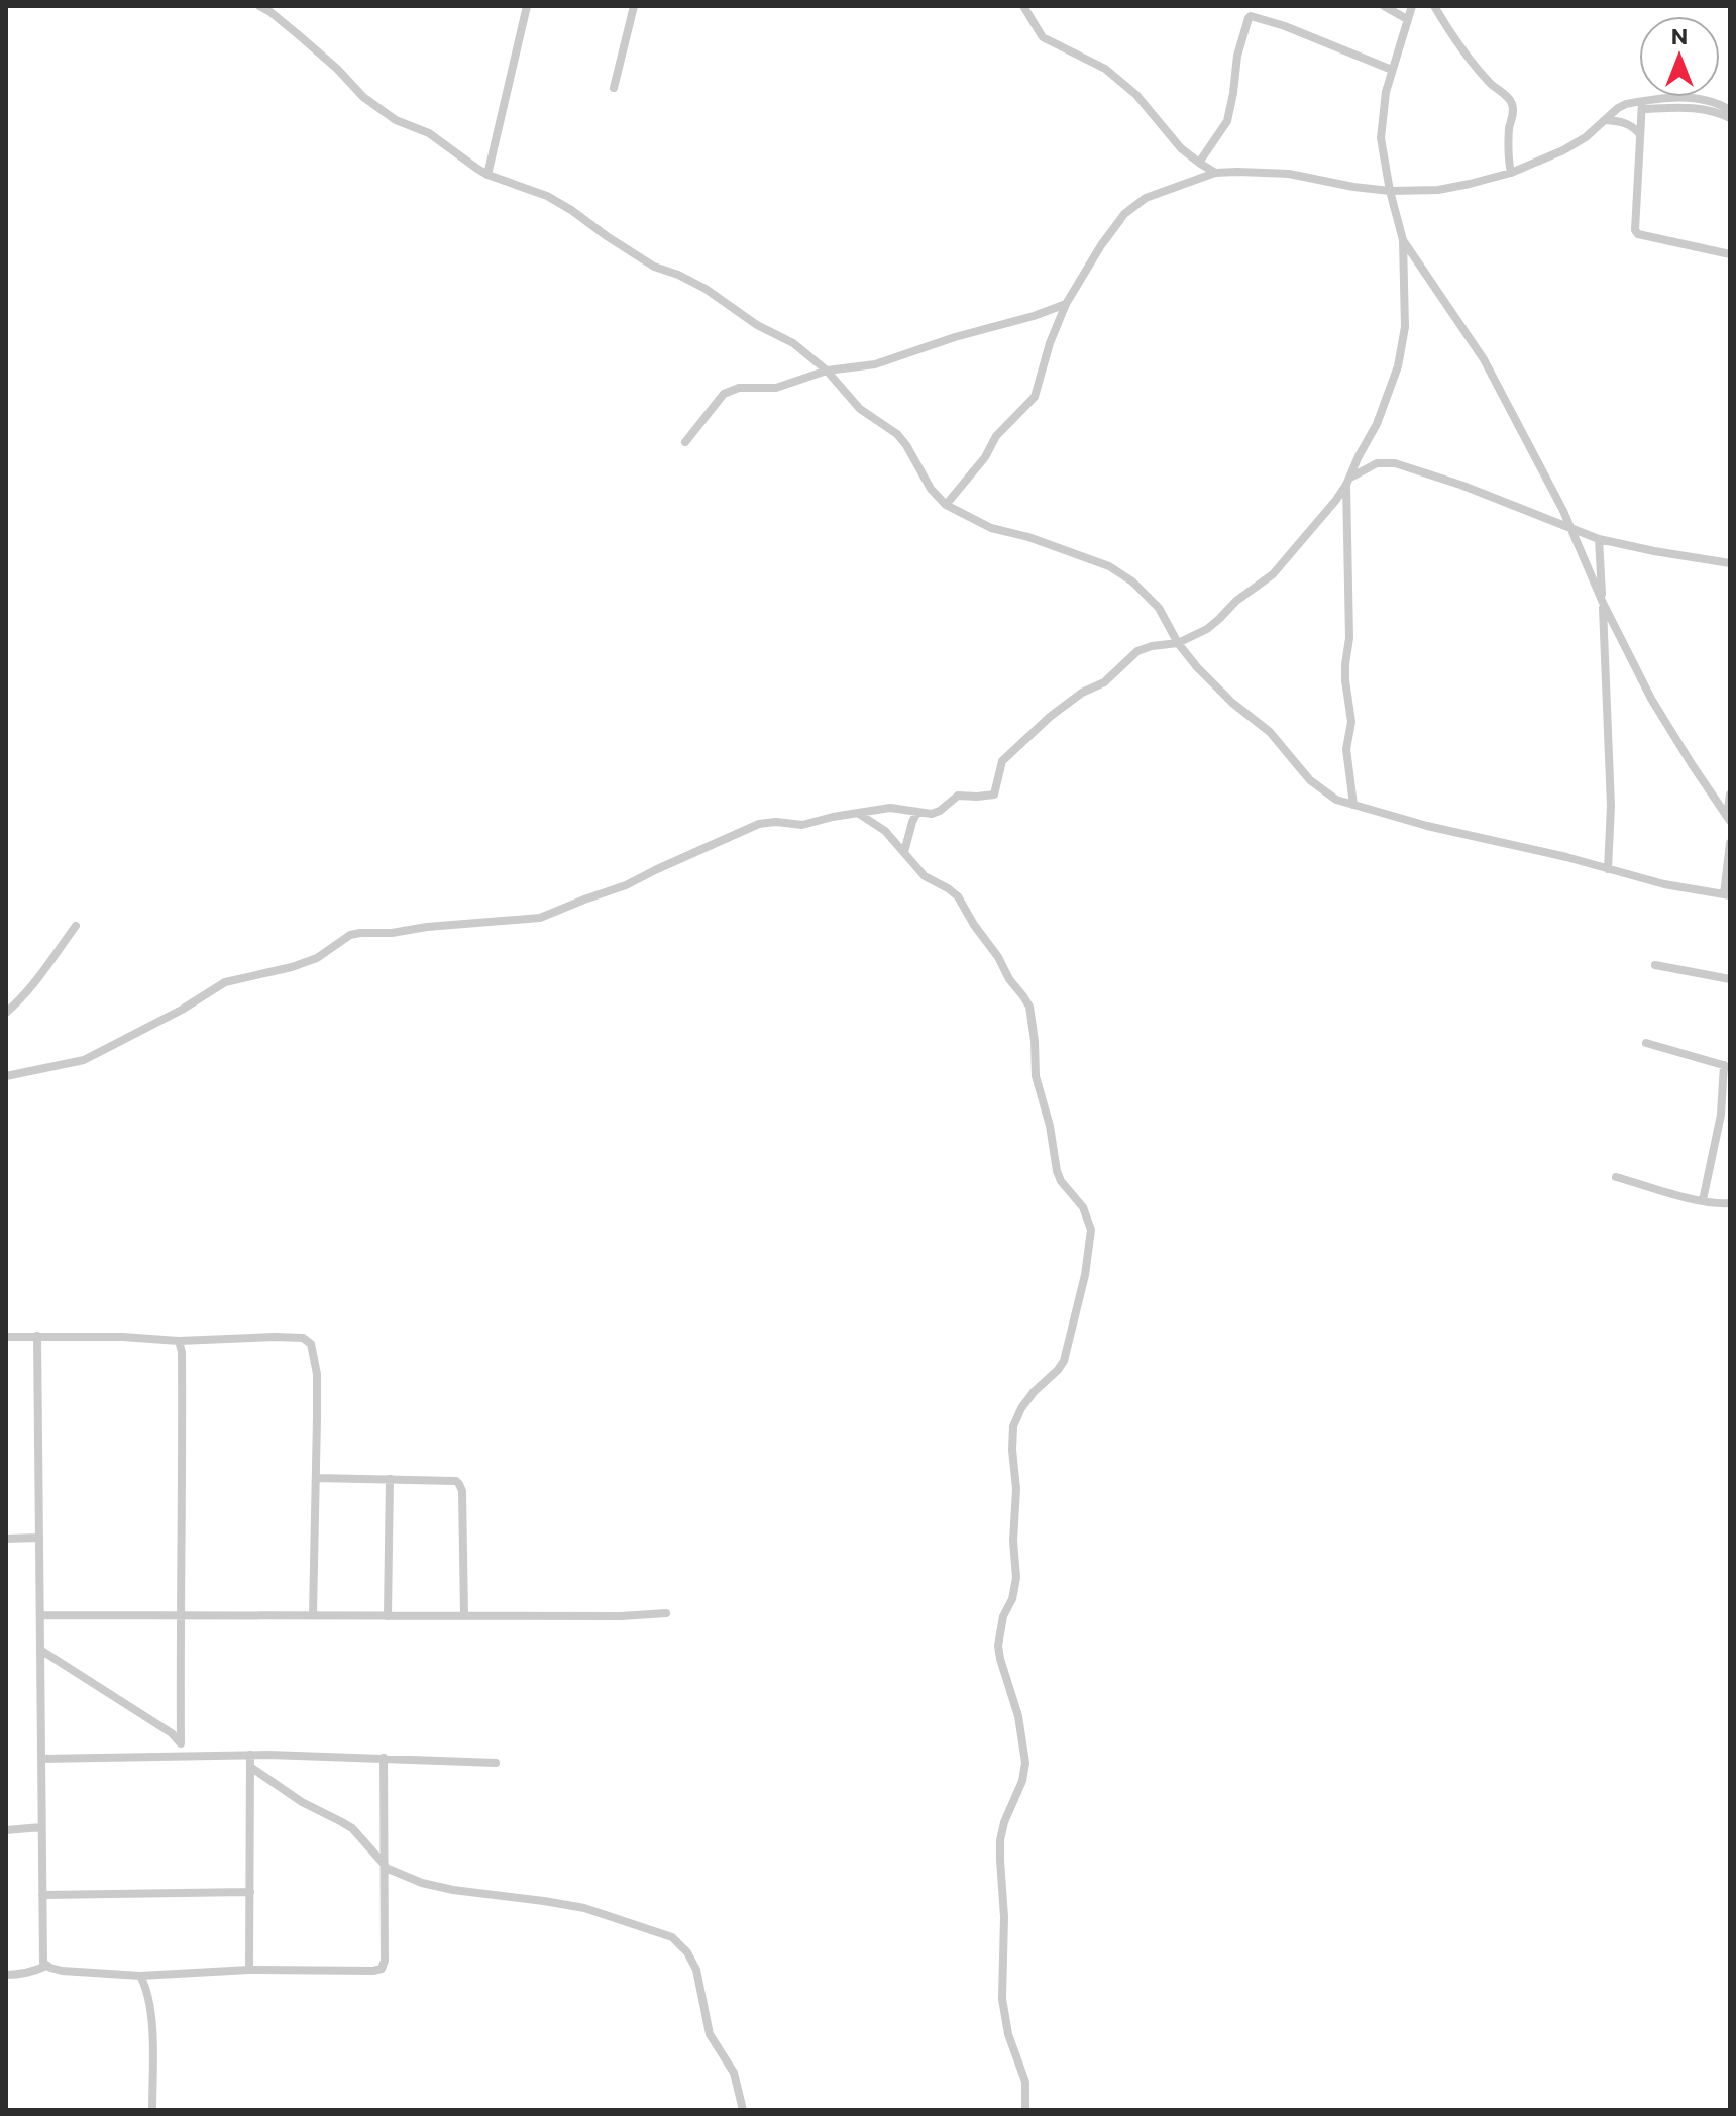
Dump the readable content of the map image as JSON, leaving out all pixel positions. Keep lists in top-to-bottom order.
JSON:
{
  "north": "top"
}
